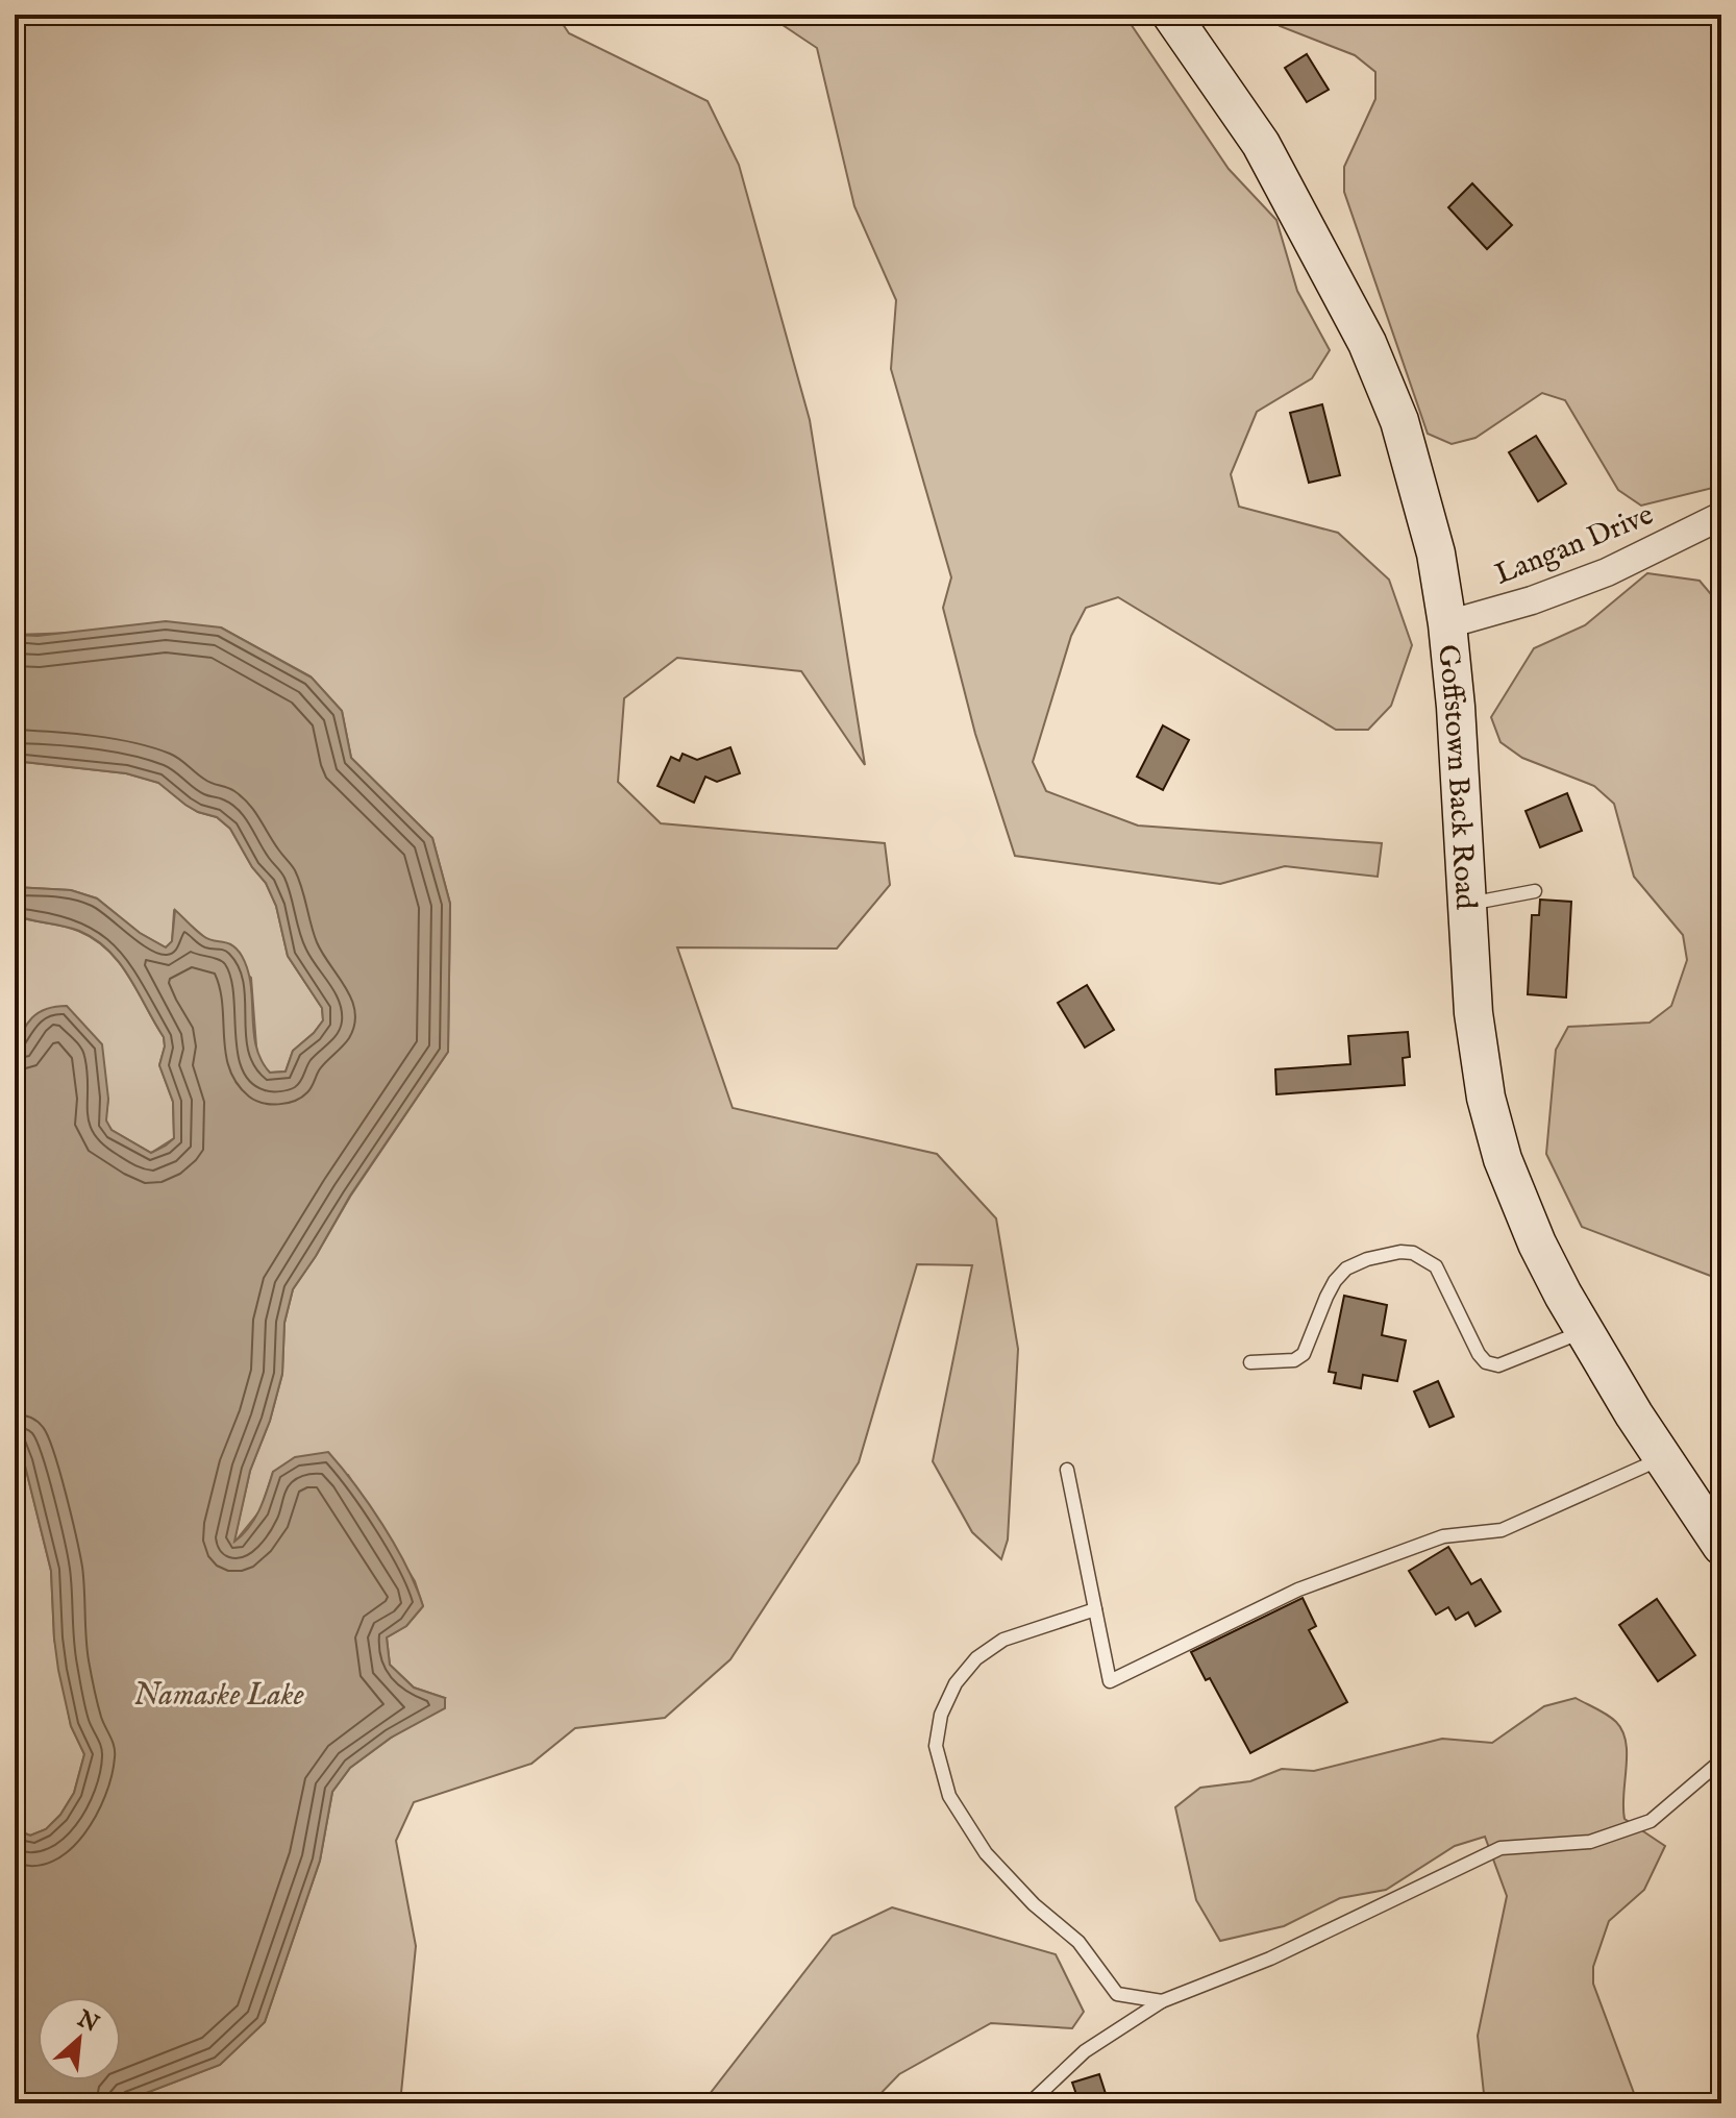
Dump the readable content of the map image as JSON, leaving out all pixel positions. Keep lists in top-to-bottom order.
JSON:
{
  "streets": {
    "main road": ["Goffstown Back Road"],
    "street": ["Langan Drive"]
  },
  "crossings": [
    ["Langan Drive", "Goffstown Back Road"]
  ],
  "water": ["Namaske Lake"],
  "north": "top right"
}
